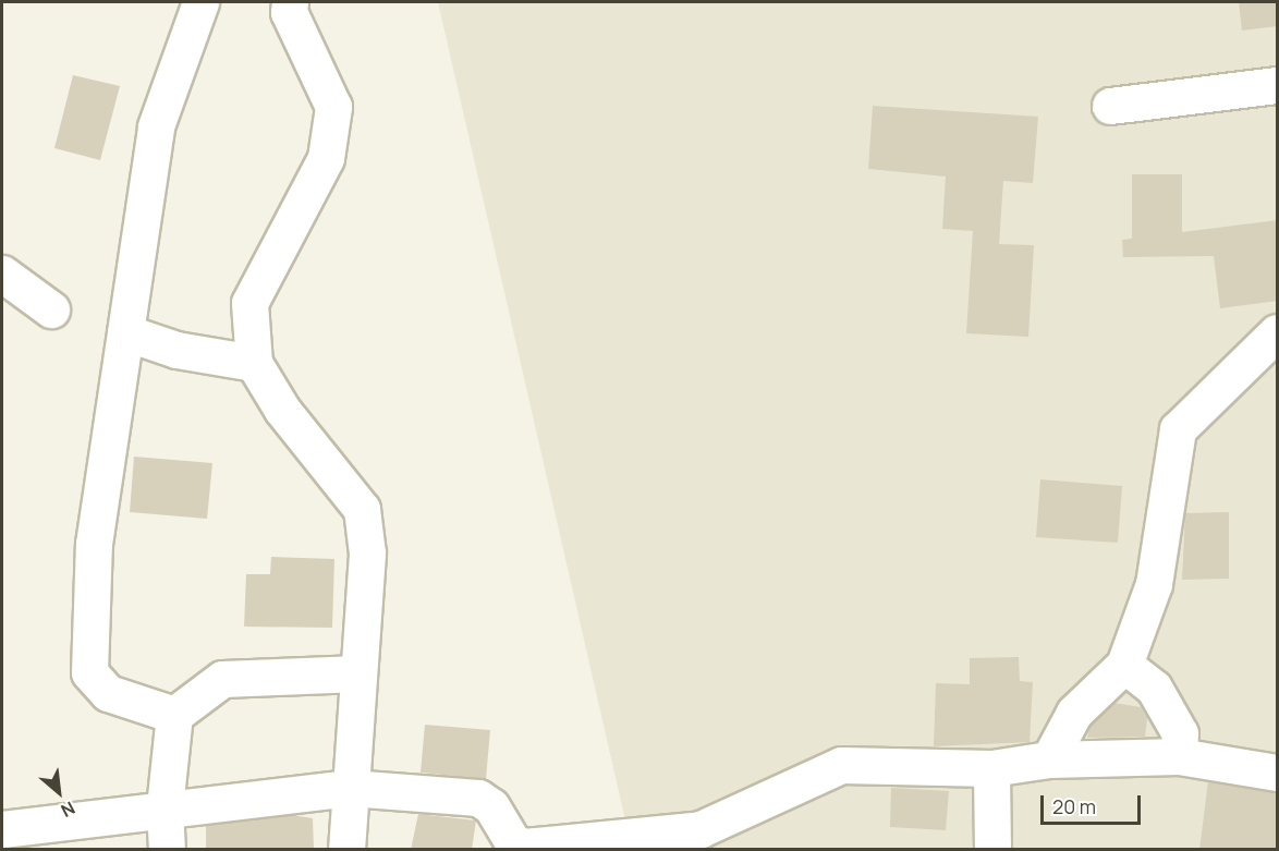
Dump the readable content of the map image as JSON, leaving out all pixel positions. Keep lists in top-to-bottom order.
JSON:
{
  "scale_bar": "20 m",
  "north": "bottom right"
}
